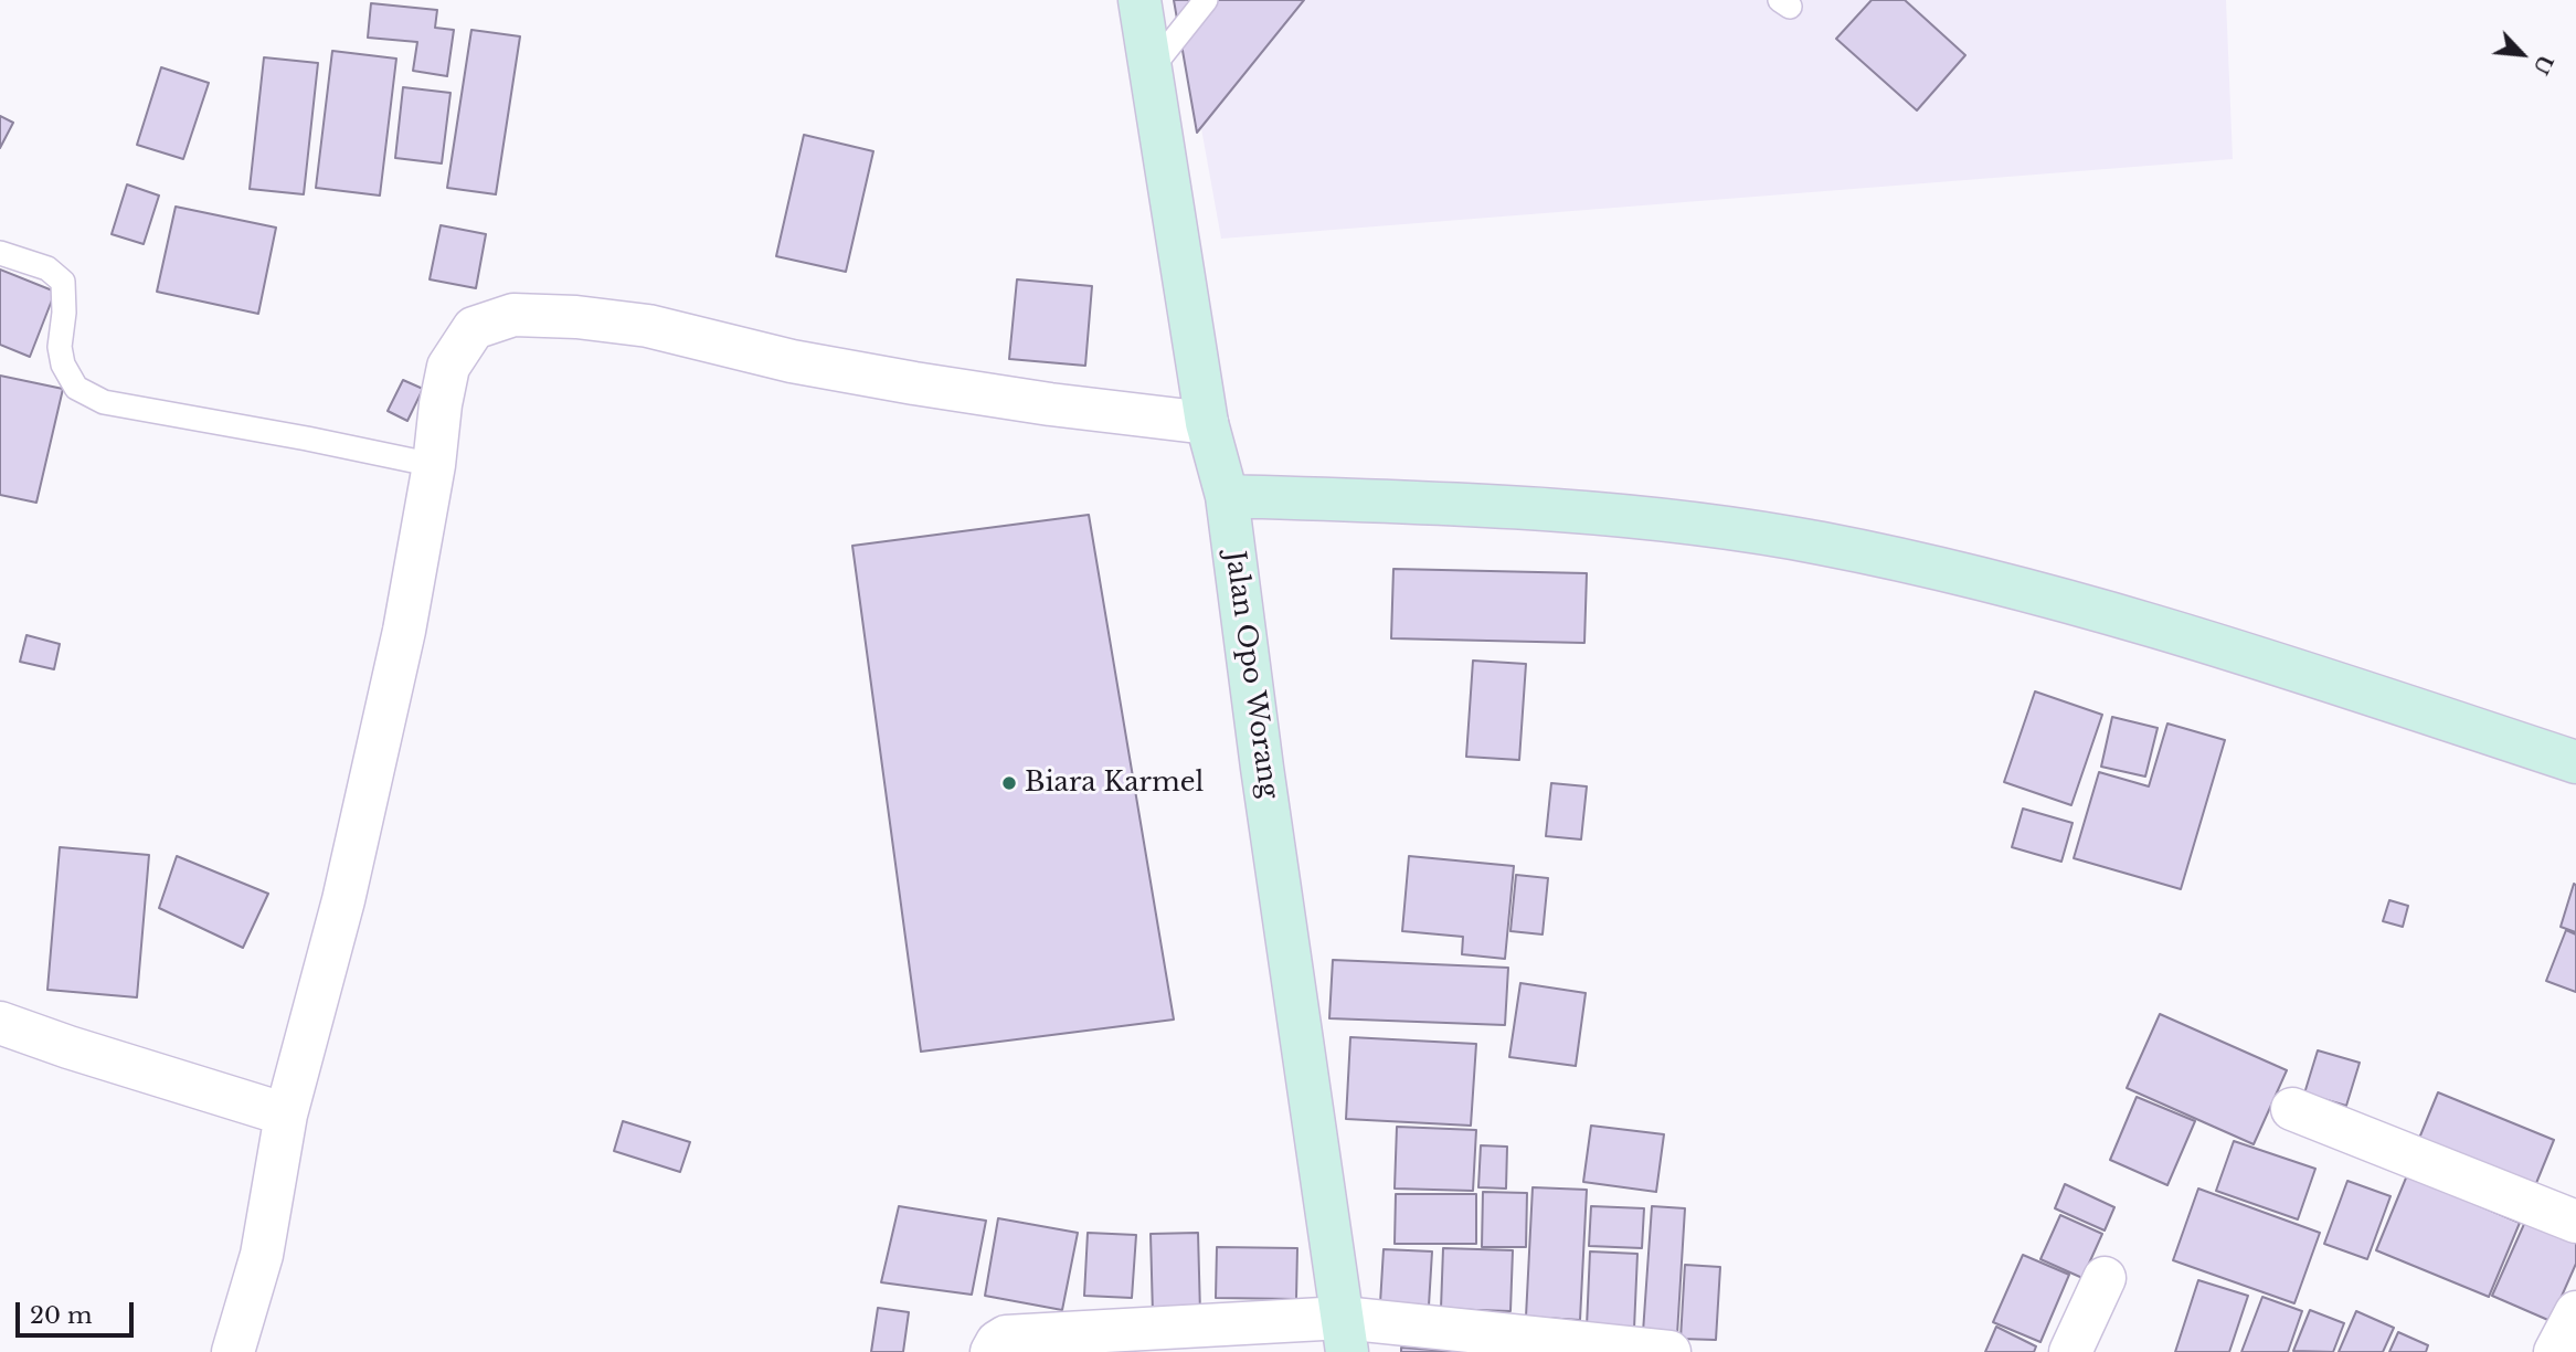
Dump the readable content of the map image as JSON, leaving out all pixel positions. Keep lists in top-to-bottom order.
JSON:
{
  "streets": {
    "street": ["Jalan Opo Worang"]
  },
  "places": ["Biara Karmel"],
  "scale_bar": "20 m",
  "north": "bottom right"
}
